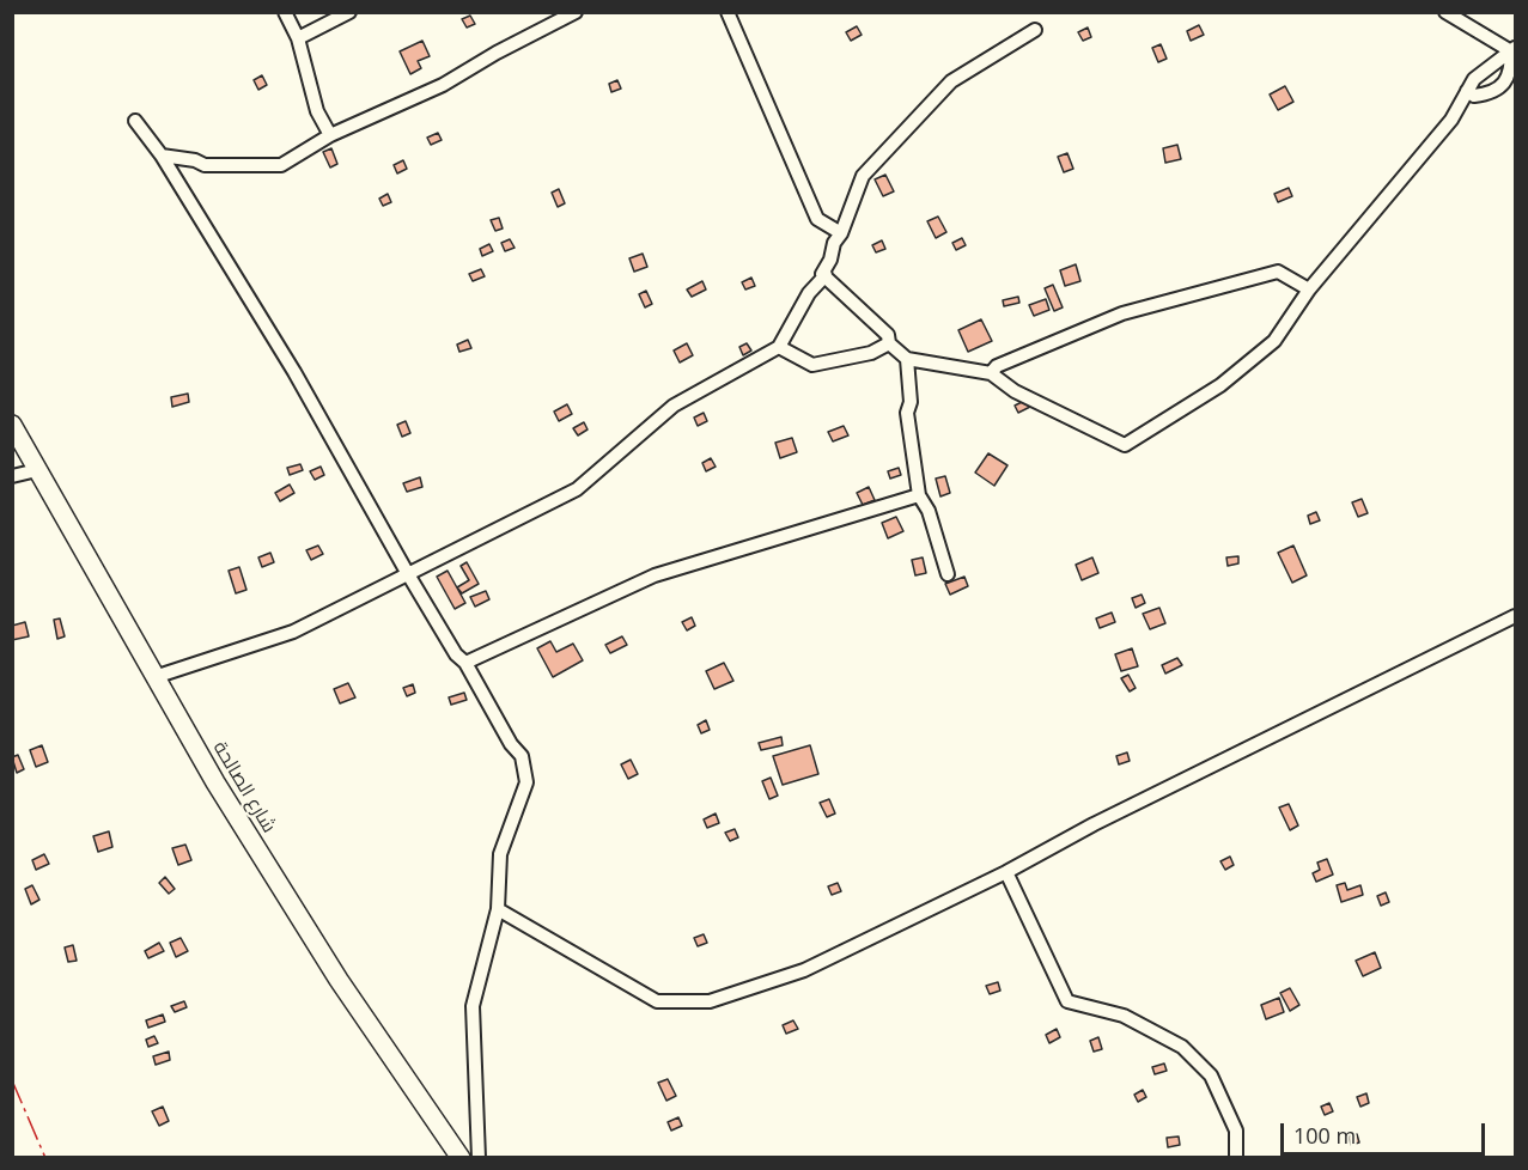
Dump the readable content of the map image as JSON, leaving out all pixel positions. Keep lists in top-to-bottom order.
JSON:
{
  "streets": {
    "main road": ["شارع الصالحة"]
  },
  "scale_bar": "100 m"
}
